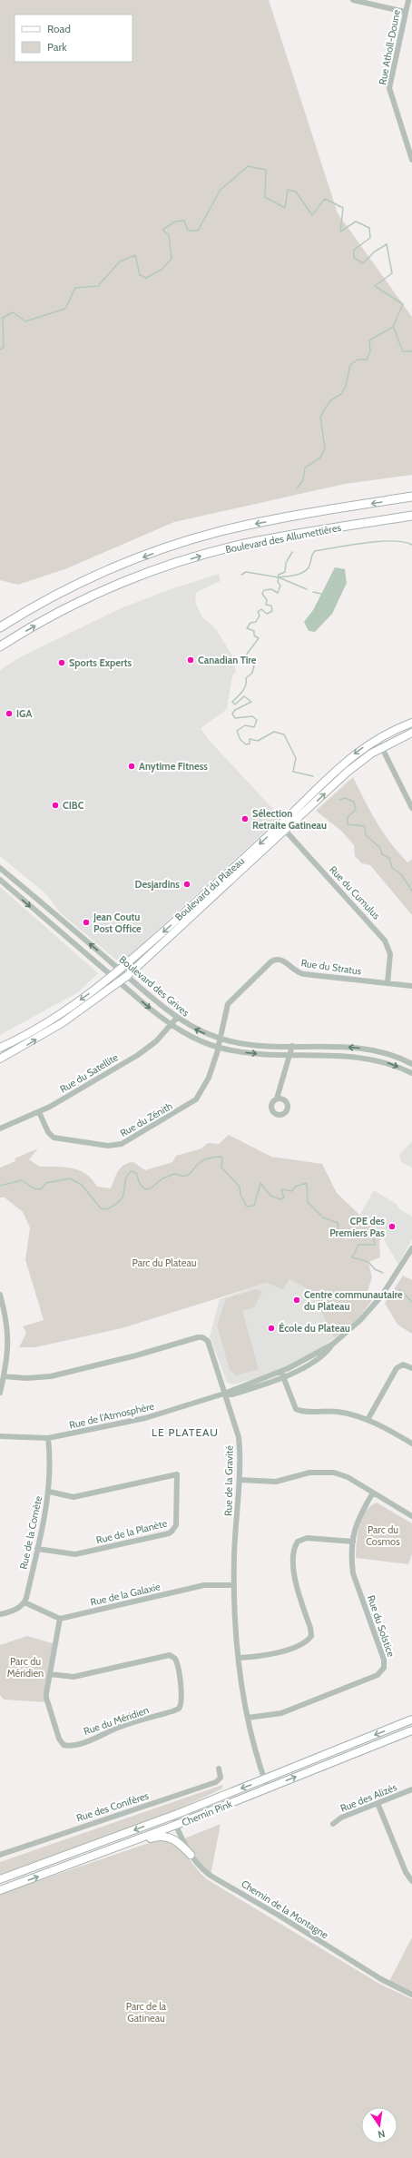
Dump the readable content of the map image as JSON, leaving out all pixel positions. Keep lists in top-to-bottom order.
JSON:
{
  "streets": {
    "highway": ["Boulevard des Allumettières"],
    "main road": ["Boulevard du Plateau", "Chemin Pink"],
    "street": [
      "Rue Atholl-Doune",
      "Rue du Cumulus",
      "Rue du Stratus",
      "Boulevard des Grives",
      "Rue du Satellite",
      "Rue du Zénith",
      "Rue de l'Atmosphère",
      "Rue de la Gravité",
      "Rue de la Planète",
      "Rue de la Comète",
      "Rue de la Galaxie",
      "Rue du Solstice",
      "Rue du Méridien",
      "Rue des Alizés",
      "Rue des Conifères",
      "Chemin de la Montagne"
    ]
  },
  "crossings": [
    ["Boulevard du Plateau", "Rue du Cumulus"],
    ["Boulevard du Plateau", "Boulevard des Grives"],
    ["Rue du Cumulus", "Rue du Stratus"],
    ["Rue du Stratus", "Boulevard des Grives"],
    ["Rue du Stratus", "Rue du Zénith"],
    ["Boulevard des Grives", "Rue du Satellite"],
    ["Boulevard des Grives", "Rue du Zénith"],
    ["Rue du Satellite", "Rue du Zénith"],
    ["Rue de l'Atmosphère", "Rue de la Gravité"],
    ["Rue de l'Atmosphère", "Rue de la Comète"],
    ["Rue de la Gravité", "Rue de la Galaxie"],
    ["Rue de la Gravité", "Rue du Solstice"],
    ["Rue de la Gravité", "Chemin Pink"],
    ["Rue de la Planète", "Rue de la Comète"],
    ["Rue de la Galaxie", "Rue du Méridien"],
    ["Chemin Pink", "Chemin de la Montagne"]
  ],
  "districts": ["LE PLATEAU"],
  "parks": [
    "Parc du Plateau",
    "Parc du Cosmos",
    "Parc du Méridien",
    "Parc de la Gatineau"
  ],
  "places": [
    "Canadian Tire",
    "Sports Experts",
    "IGA",
    "Anytime Fitness",
    "CIBC",
    "Sélection Retraite Gatineau",
    "Desjardins",
    "Jean Coutu Post Office",
    "CPE des Premiers Pas",
    "Centre communautaire du Plateau",
    "École du Plateau"
  ],
  "legend": ["Road", "Park"],
  "north": "bottom"
}
